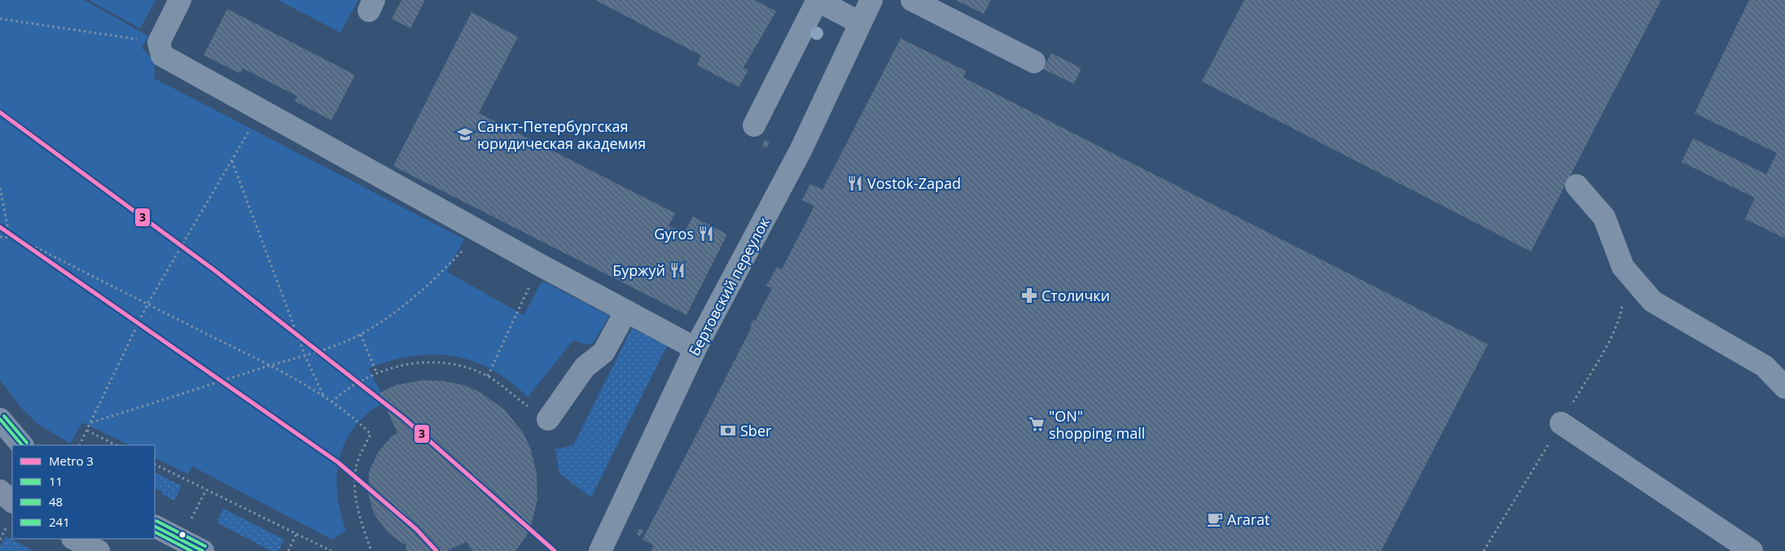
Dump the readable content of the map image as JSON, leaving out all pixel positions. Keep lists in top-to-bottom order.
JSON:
{
  "streets": {
    "street": ["Бертовский переулок"]
  },
  "places": {
    "school or university": ["Санкт-Петербургская юридическая академия"],
    "restaurant": ["Vostok-Zapad", "Gyros", "Буржуй"],
    "pharmacy": ["Столички"],
    "supermarket": ["\"ON\" shopping mall"],
    "bank": ["Sber"],
    "cafe": ["Ararat"]
  },
  "lines": [
    "metro line 3",
    "transit line 241",
    "transit line 11",
    "transit line 48"
  ],
  "legend": [
    "Metro 3",
    "11",
    "48",
    "241"
  ]
}
